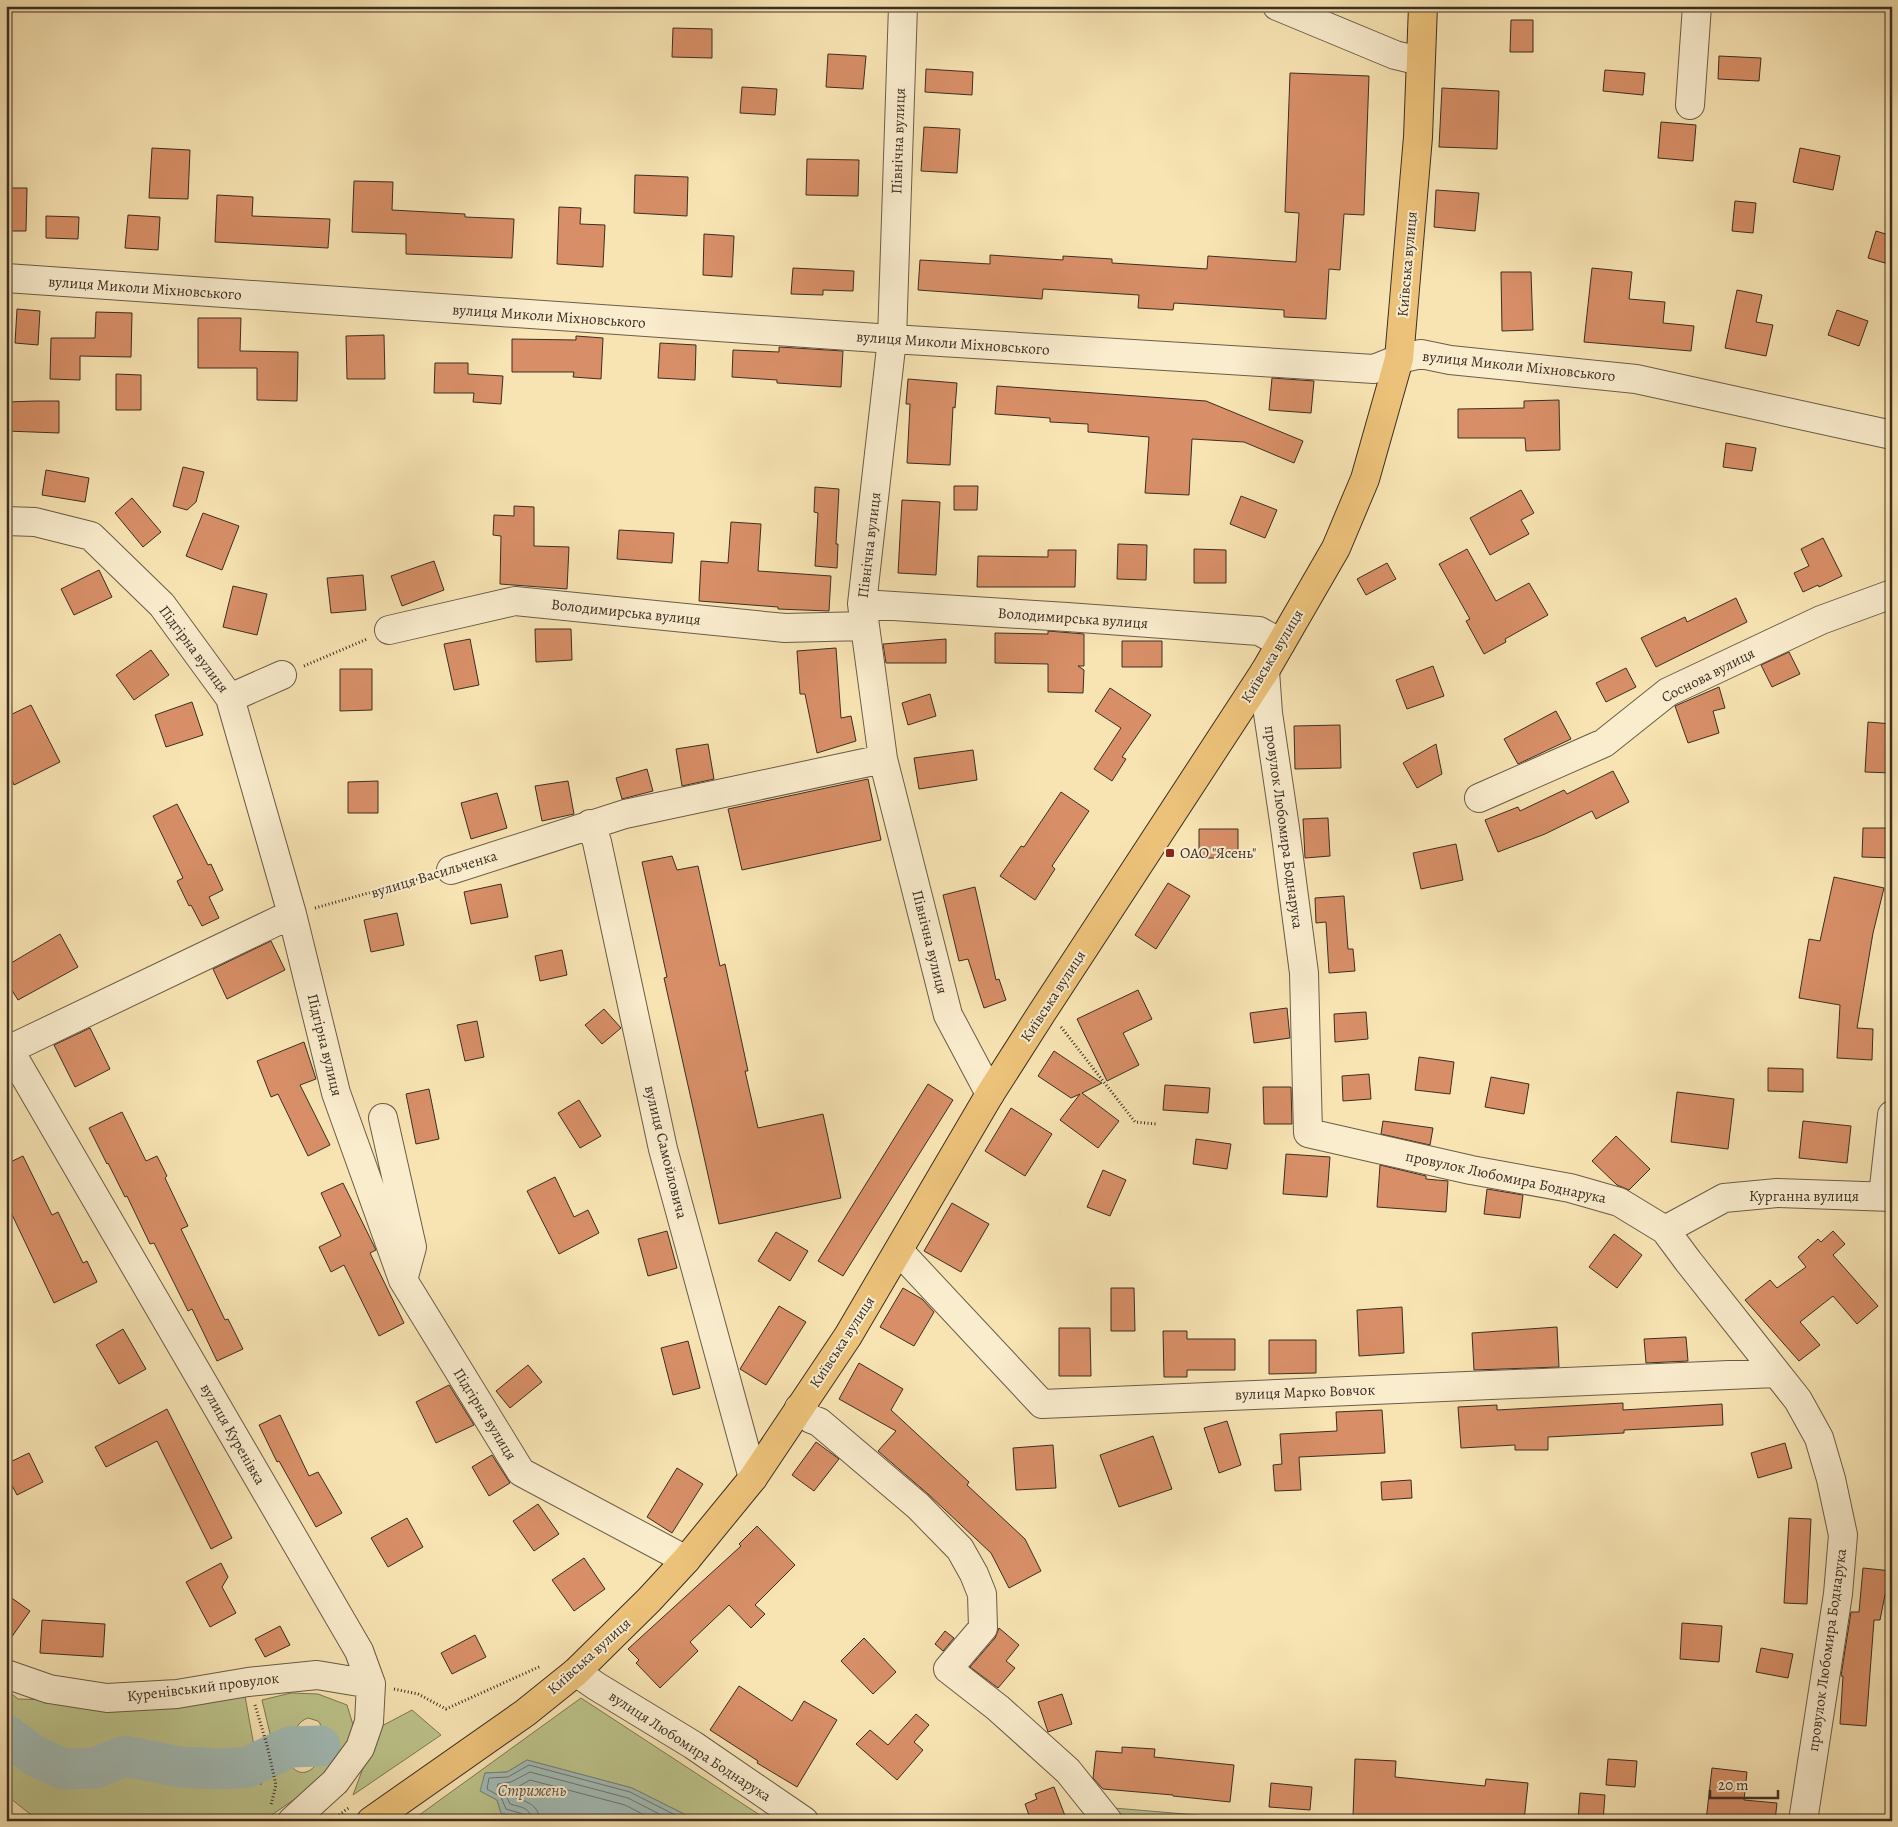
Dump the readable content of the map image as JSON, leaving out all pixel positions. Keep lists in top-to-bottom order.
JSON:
{
  "streets": {
    "main road": ["Київська вулиця"],
    "street": [
      "Північна вулиця",
      "вулиця Миколи Міхновського",
      "Володимирська вулиця",
      "Підгірна вулиця",
      "Соснова вулиця",
      "провулок Любомира Боднарука",
      "вулиця Васильченка",
      "вулиця Самойловича",
      "Курганна вулиця",
      "вулиця Марко Вовчок",
      "вулиця Куренівка",
      "Куренівський провулок",
      "вулиця Любомира Боднарука"
    ]
  },
  "crossings": [
    ["Північна вулиця", "Київська вулиця"],
    ["Північна вулиця", "вулиця Миколи Міхновського"],
    ["Північна вулиця", "Володимирська вулиця"],
    ["Північна вулиця", "вулиця Васильченка"],
    ["Київська вулиця", "вулиця Миколи Міхновського"],
    ["Київська вулиця", "Володимирська вулиця"],
    ["Київська вулиця", "Підгірна вулиця"],
    ["Київська вулиця", "провулок Любомира Боднарука"],
    ["Київська вулиця", "вулиця Самойловича"],
    ["Київська вулиця", "вулиця Марко Вовчок"],
    ["Київська вулиця", "вулиця Любомира Боднарука"],
    ["Підгірна вулиця", "вулиця Васильченка"],
    ["провулок Любомира Боднарука", "Курганна вулиця"],
    ["провулок Любомира Боднарука", "вулиця Марко Вовчок"],
    ["вулиця Васильченка", "вулиця Самойловича"],
    ["вулиця Куренівка", "Куренівський провулок"]
  ],
  "water": ["Стрижень"],
  "places": {
    "transit": ["ОАО \"Ясень\""]
  },
  "scale_bar": "20 m"
}
